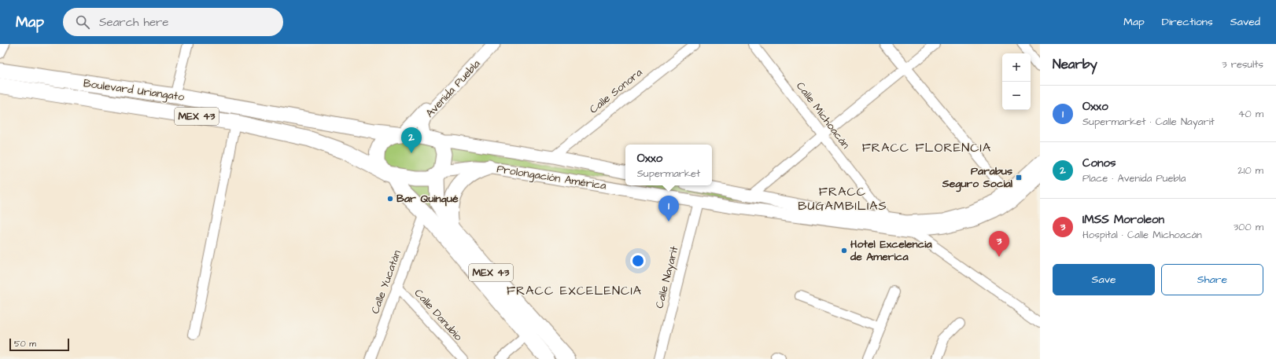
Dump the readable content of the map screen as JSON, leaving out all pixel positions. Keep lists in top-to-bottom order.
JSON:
{
  "streets": {
    "main road": ["Boulevard Uriangato", "MEX 43"],
    "street": [
      "Avenida Puebla",
      "Calle Sonora",
      "Calle Michoacán",
      "Prolongación América",
      "Calle Nayarit",
      "Calle Yucatán",
      "Calle Danubio"
    ]
  },
  "crossings": [
    ["Avenida Puebla", "Boulevard Uriangato"],
    ["Avenida Puebla", "MEX 43"],
    ["Avenida Puebla", "Prolongación América"],
    ["Boulevard Uriangato", "MEX 43"],
    ["Boulevard Uriangato", "Prolongación América"],
    ["Calle Sonora", "Prolongación América"],
    ["Calle Michoacán", "Prolongación América"],
    ["MEX 43", "Prolongación América"],
    ["MEX 43", "Calle Yucatán"],
    ["Prolongación América", "Calle Nayarit"],
    ["Calle Yucatán", "Calle Danubio"]
  ],
  "districts": ["FRACC FLORENCIA", "FRACC BUGAMBILIAS", "FRACC EXCELENCIA"],
  "places": {
    "transit": ["Parabus Seguro Social"],
    "other": ["Bar Quinqué", "Hotel Excelencia de America"]
  },
  "scale_bar": "50 m",
  "page": {
    "header": "Map",
    "search": "Search here",
    "nav": ["Map", "Directions", "Saved"],
    "heading": ["Nearby", "3 results"],
    "map_buttons": ["+", "−"],
    "list": [
      {
        "mark": "1",
        "name": "Oxxo",
        "note": "Supermarket · Calle Nayarit",
        "value": "40 m"
      },
      {
        "mark": "2",
        "name": "Conos",
        "note": "Place · Avenida Puebla",
        "value": "210 m"
      },
      {
        "mark": "3",
        "name": "IMSS Moroleon",
        "note": "Hospital · Calle Michoacán",
        "value": "300 m"
      }
    ],
    "pins": ["2", "1", "3"],
    "popup": ["Oxxo", "Supermarket"],
    "buttons": ["Save", "Share"],
    "scale": "50 m"
  }
}
